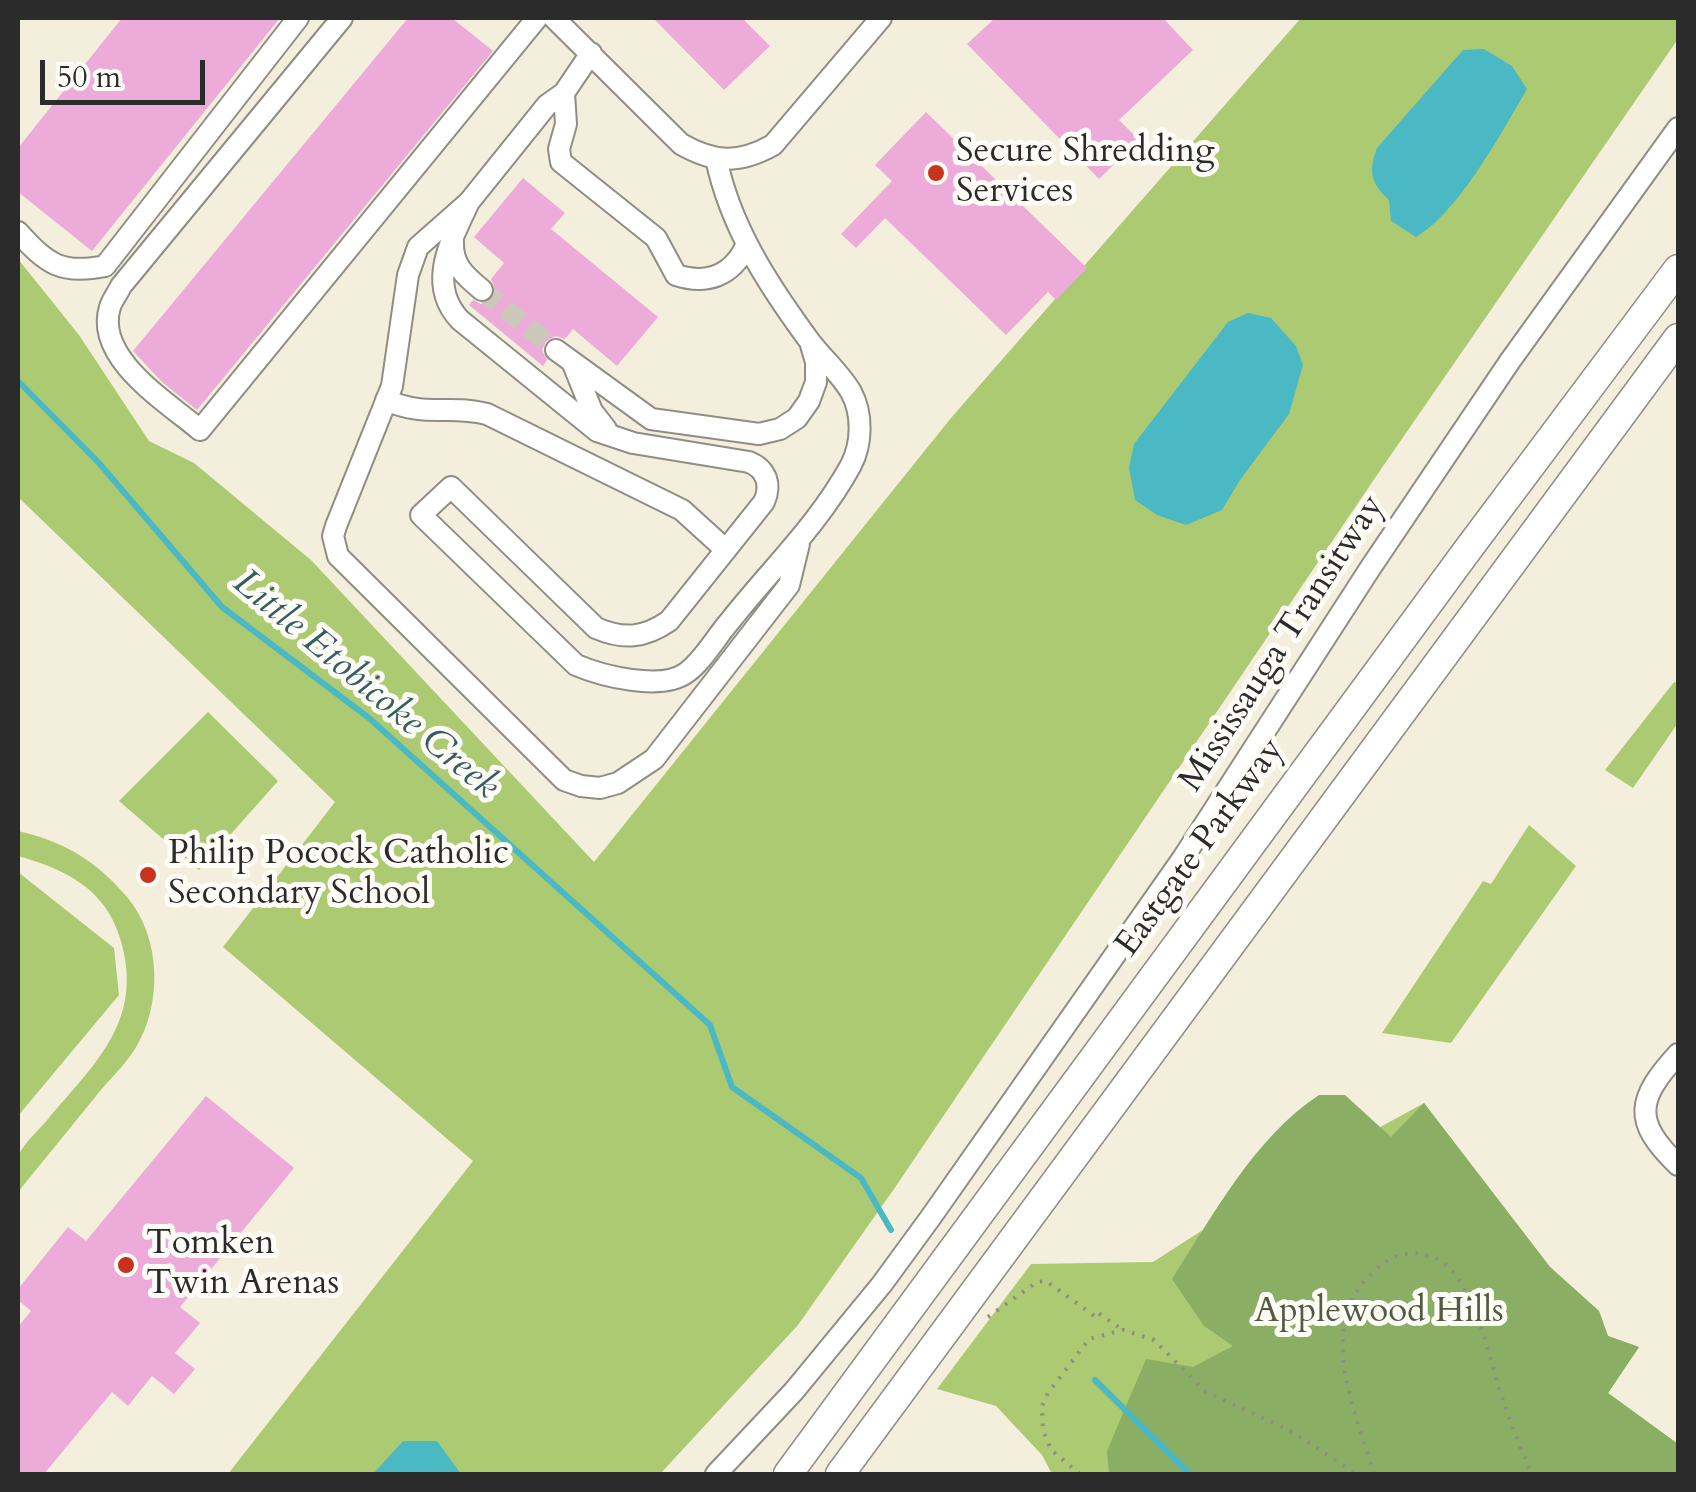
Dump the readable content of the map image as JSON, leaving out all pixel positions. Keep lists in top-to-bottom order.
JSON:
{
  "streets": {
    "main road": ["Eastgate Parkway"],
    "street": ["Mississauga Transitway"]
  },
  "water": ["Little Etobicoke Creek"],
  "parks": ["Applewood Hills"],
  "places": ["Secure Shredding Services", "Philip Pocock Catholic Secondary School", "Tomken Twin Arenas"],
  "scale_bar": "50 m"
}
